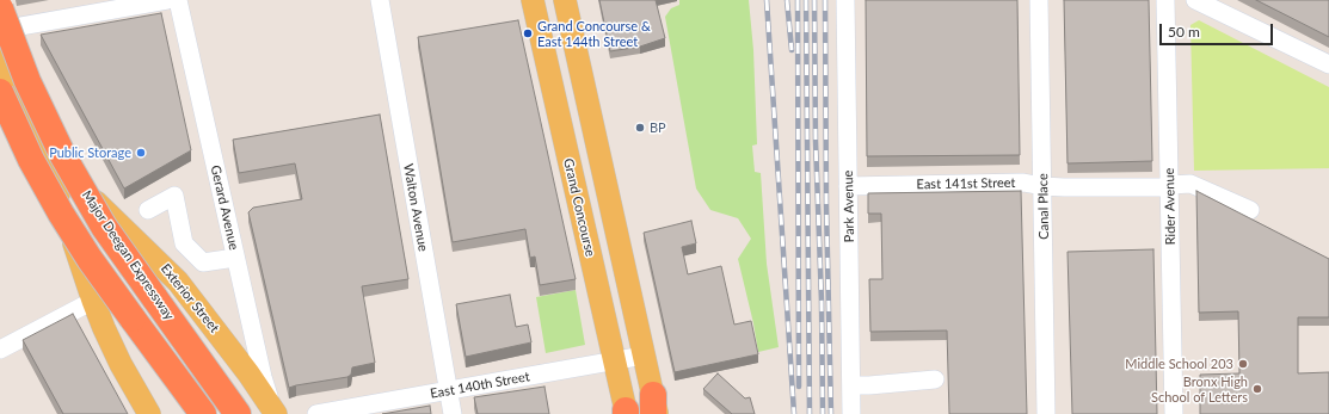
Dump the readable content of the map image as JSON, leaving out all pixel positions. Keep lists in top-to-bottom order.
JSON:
{
  "streets": {
    "highway": ["Major Deegan Expressway"],
    "main road": ["Grand Concourse", "Exterior Street"],
    "street": [
      "East 141st Street",
      "Park Avenue",
      "Canal Place",
      "Rider Avenue",
      "Gerard Avenue",
      "Walton Avenue",
      "East 140th Street"
    ]
  },
  "crossings": [
    ["East 141st Street", "Park Avenue"],
    ["East 141st Street", "Canal Place"],
    ["East 141st Street", "Rider Avenue"],
    ["Gerard Avenue", "Exterior Street"],
    ["Walton Avenue", "East 140th Street"],
    ["Grand Concourse", "East 140th Street"]
  ],
  "places": [
    "Grand Concourse & East 144th Street",
    "BP",
    "Public Storage",
    "Middle School 203",
    "Bronx High School of Letters"
  ],
  "scale_bar": "50 m"
}
